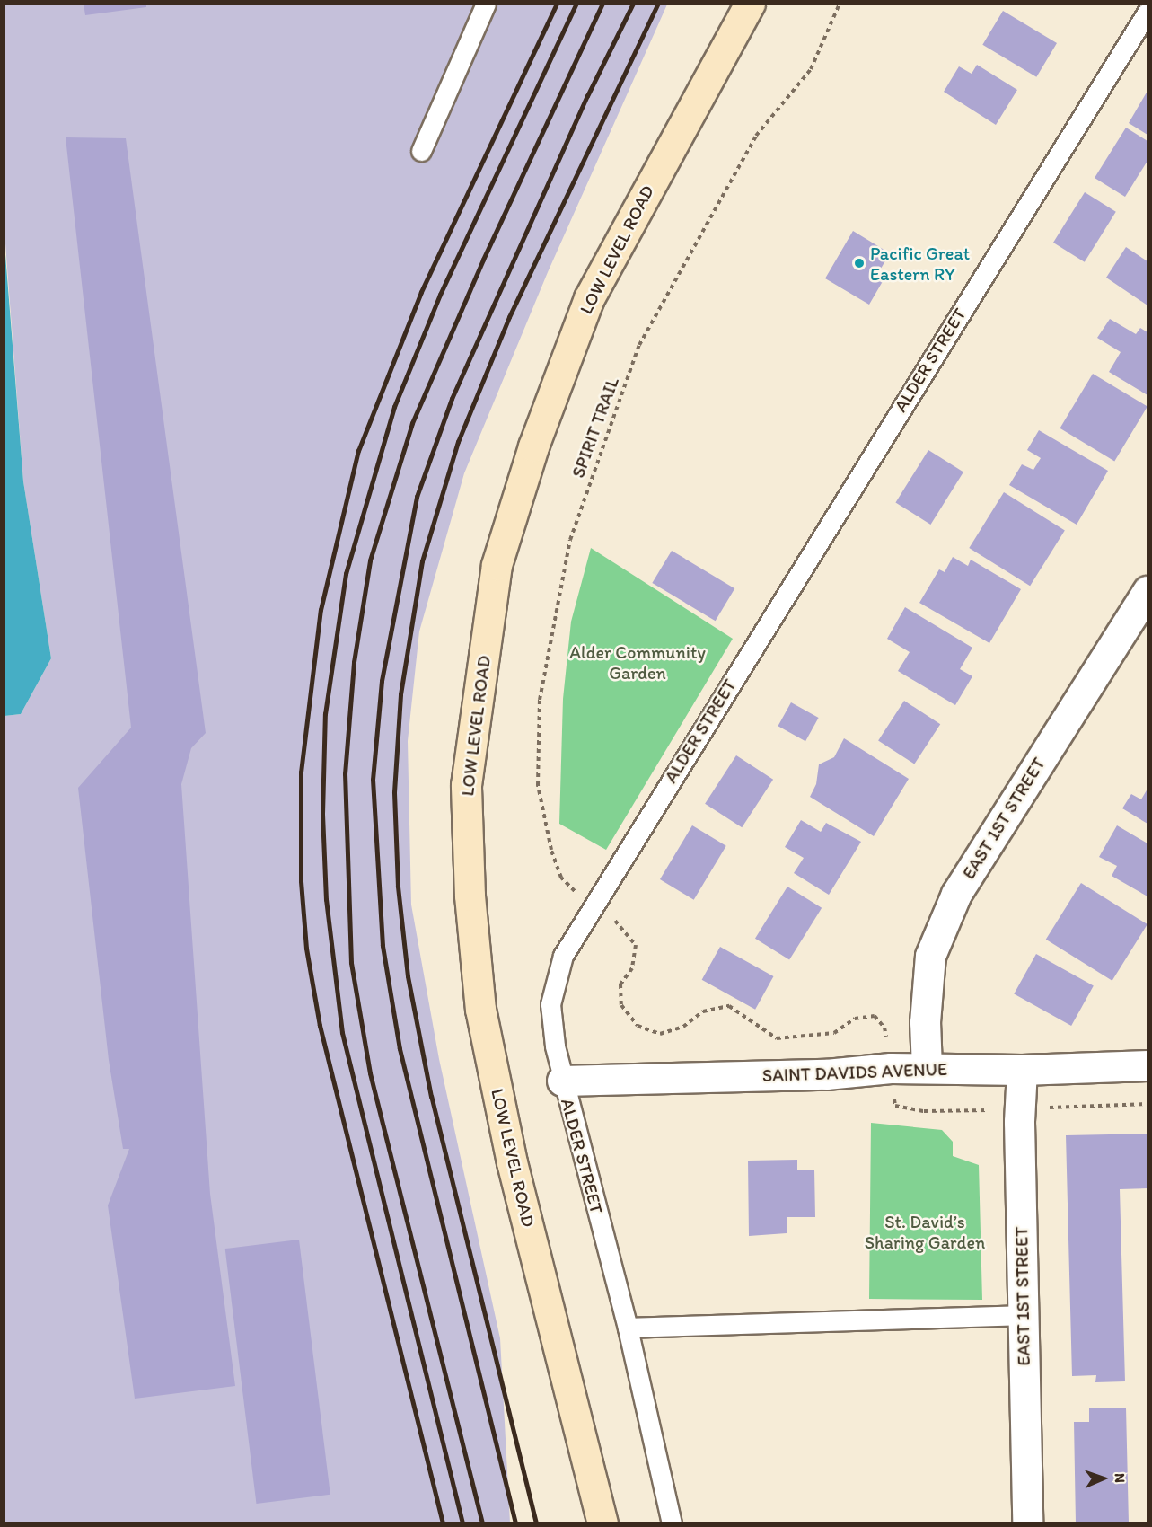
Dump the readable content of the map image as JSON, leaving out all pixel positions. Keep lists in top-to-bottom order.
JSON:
{
  "streets": {
    "main road": ["LOW LEVEL ROAD"],
    "street": ["EAST 1ST STREET", "SAINT DAVIDS AVENUE"],
    "lane": ["ALDER STREET"],
    "path": ["SPIRIT TRAIL"]
  },
  "crossings": [
    ["ALDER STREET", "SAINT DAVIDS AVENUE"],
    ["EAST 1ST STREET", "SAINT DAVIDS AVENUE"]
  ],
  "parks": ["Alder Community Garden", "St. David’s Sharing Garden"],
  "places": ["Pacific Great Eastern RY"],
  "north": "right"
}
